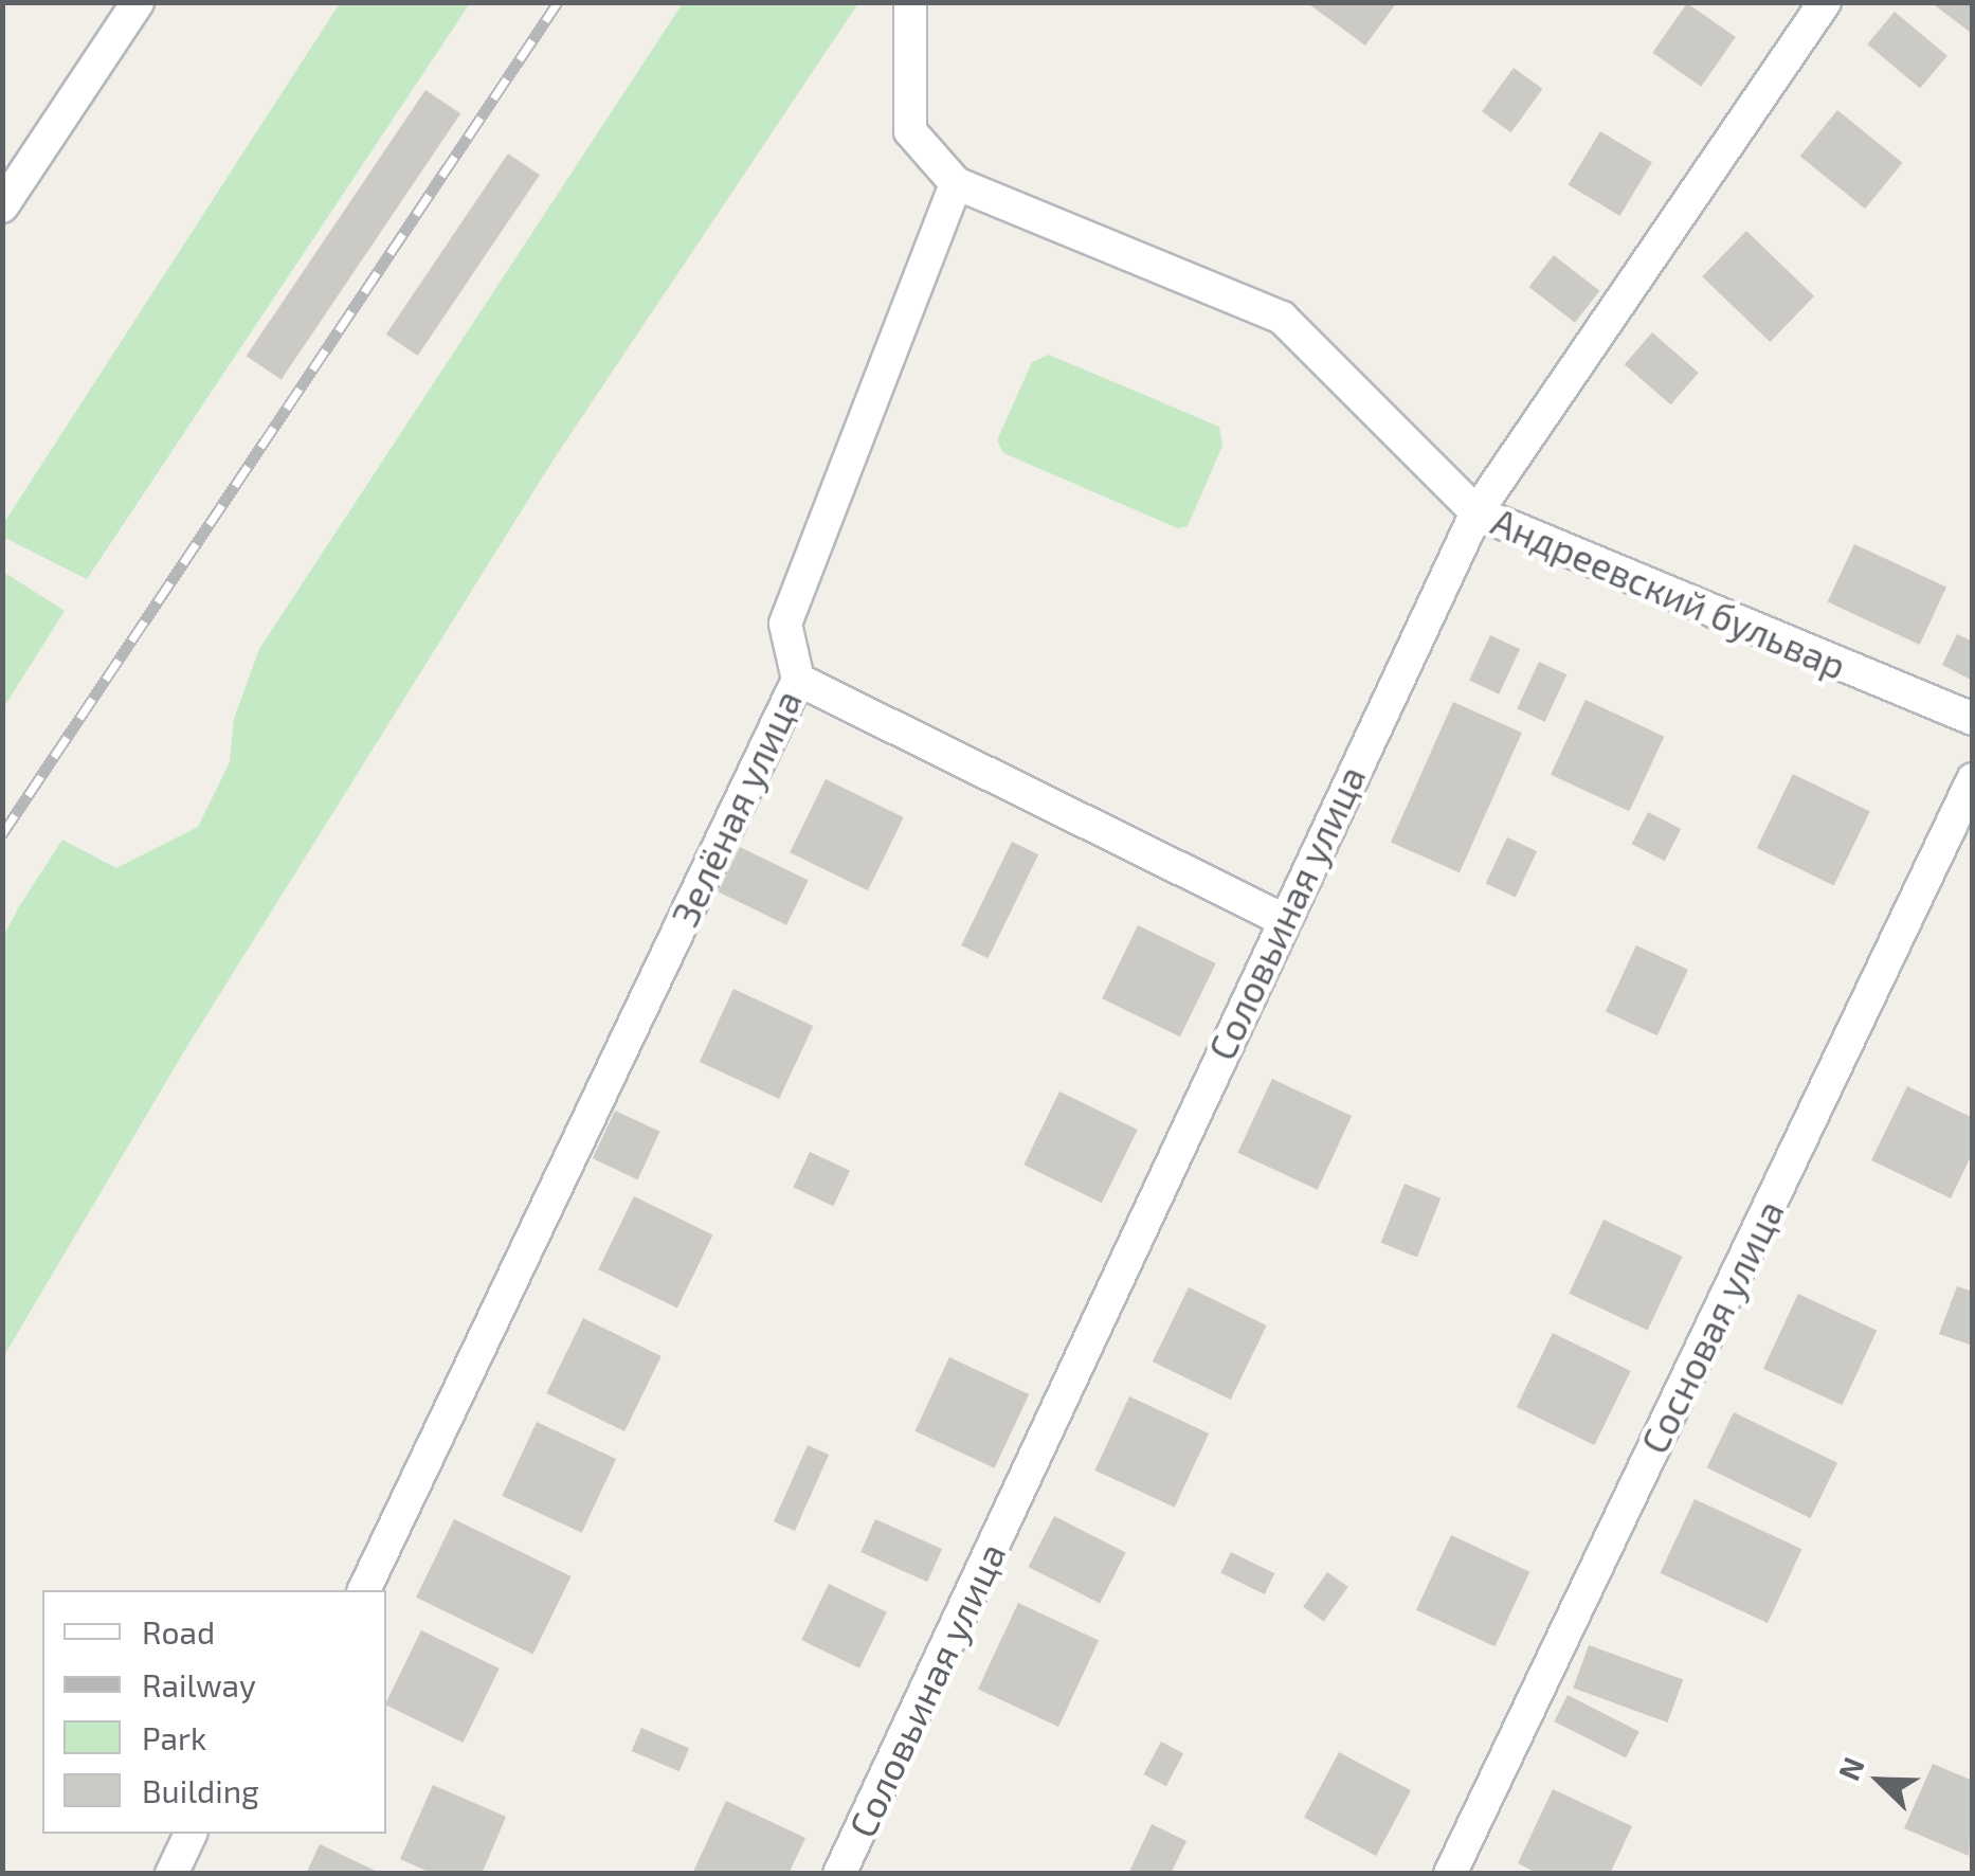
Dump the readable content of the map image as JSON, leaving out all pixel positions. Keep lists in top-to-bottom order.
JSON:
{
  "streets": {
    "street": [
      "Андреевский бульвар",
      "Зелёная улица",
      "Соловьиная улица",
      "Сосновая улица"
    ]
  },
  "crossings": [
    ["Андреевский бульвар", "Зелёная улица"],
    ["Андреевский бульвар", "Соловьиная улица"]
  ],
  "legend": [
    "Road",
    "Railway",
    "Park",
    "Building"
  ],
  "north": "top left"
}
